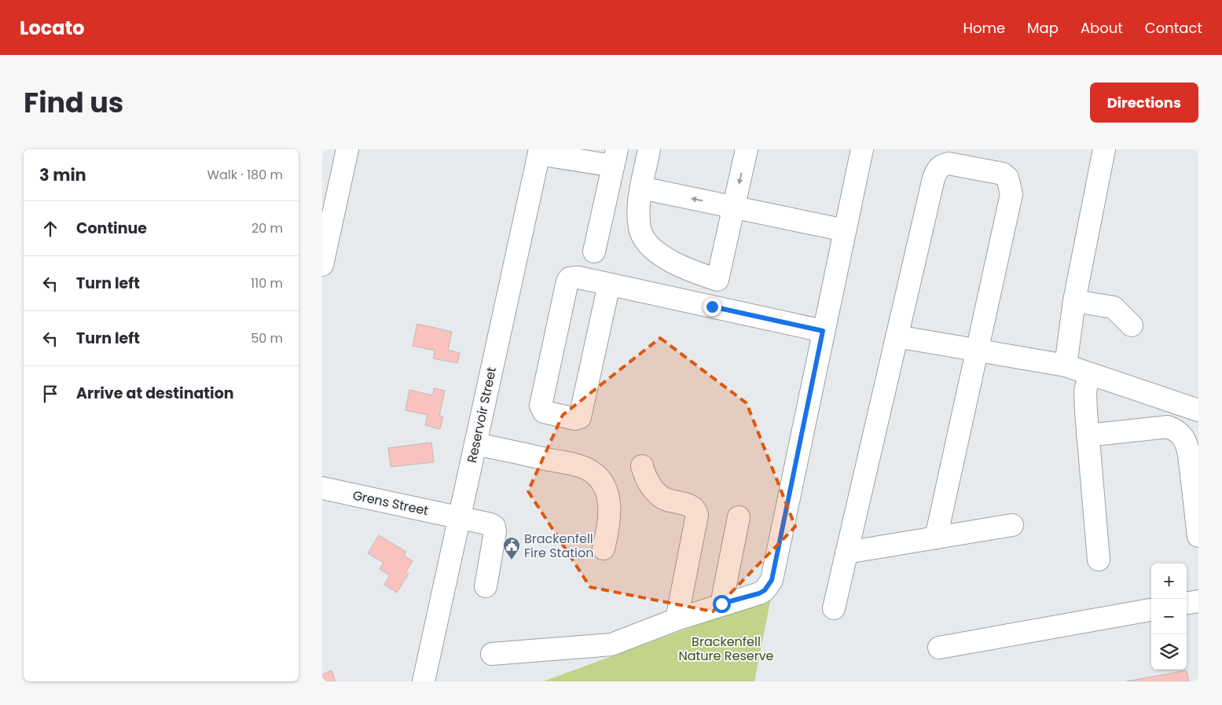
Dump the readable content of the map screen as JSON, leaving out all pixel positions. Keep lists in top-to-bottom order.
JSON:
{
  "streets": {
    "street": ["Reservoir Street", "Grens Street"]
  },
  "crossings": [
    ["Reservoir Street", "Grens Street"]
  ],
  "parks": ["Brackenfell Nature Reserve"],
  "places": {
    "public building": ["Brackenfell Fire Station"]
  },
  "page": {
    "header": "Locato",
    "nav": [
      "Home",
      "Map",
      "About",
      "Contact"
    ],
    "title": "Find us",
    "buttons": "Directions",
    "heading": ["3 min", "Walk · 180 m"],
    "list": [
      ["Continue", "20 m"],
      ["Turn left", "110 m"],
      ["Turn left", "50 m"],
      "Arrive at destination"
    ],
    "map_buttons": ["+", "−"]
  }
}
